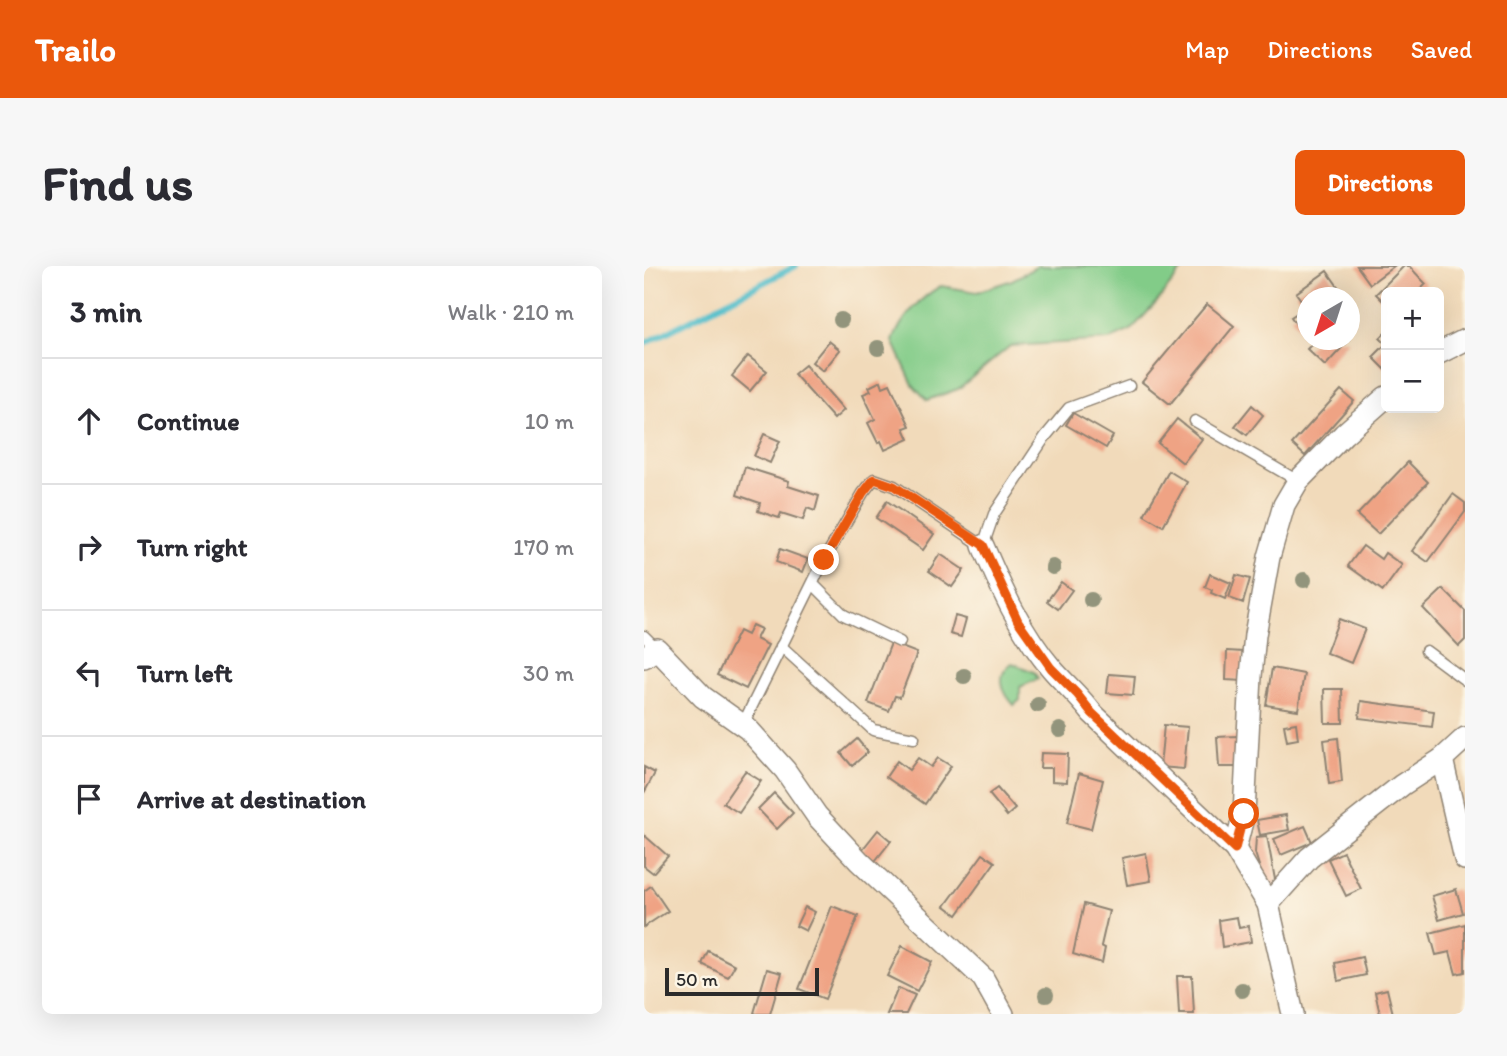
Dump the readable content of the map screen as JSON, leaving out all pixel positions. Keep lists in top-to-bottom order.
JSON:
{
  "scale_bar": "50 m",
  "north": "bottom left",
  "page": {
    "header": "Trailo",
    "nav": ["Map", "Directions", "Saved"],
    "buttons": "Directions",
    "title": "Find us",
    "heading": ["3 min", "Walk · 210 m"],
    "map_buttons": ["+", "−"],
    "list": [
      ["Continue", "10 m"],
      ["Turn right", "170 m"],
      ["Turn left", "30 m"],
      "Arrive at destination"
    ],
    "scale": "50 m"
  }
}
